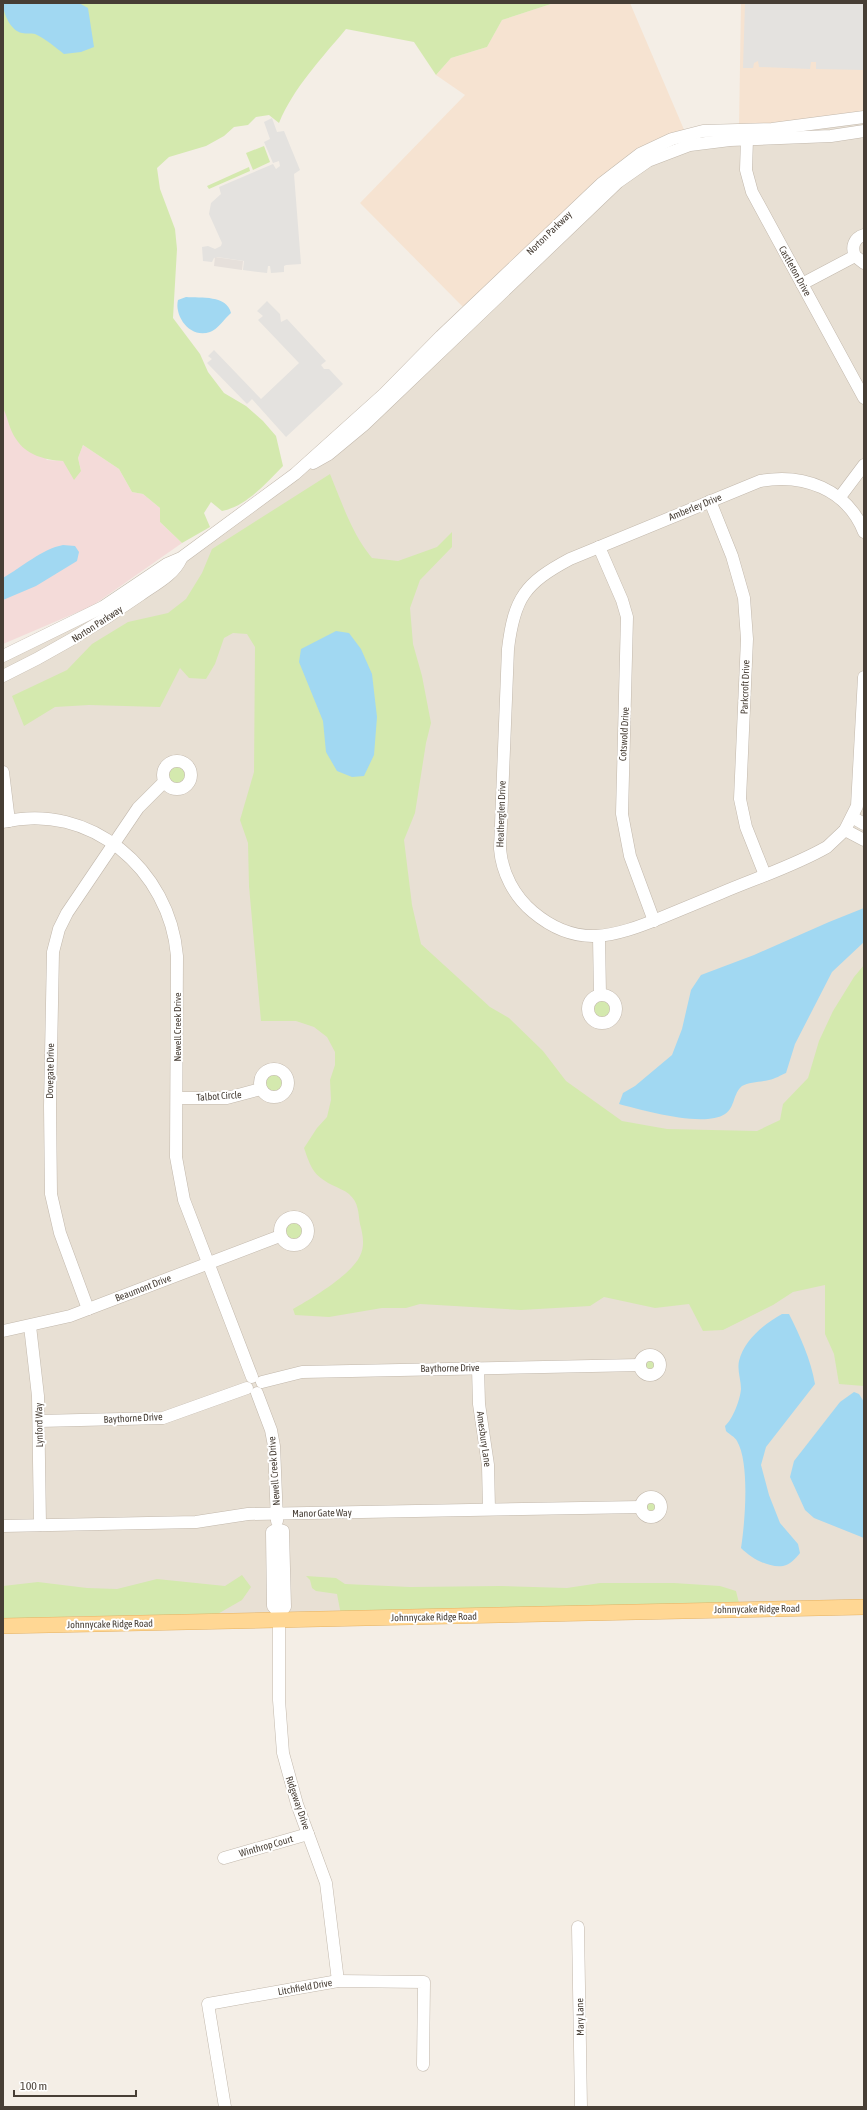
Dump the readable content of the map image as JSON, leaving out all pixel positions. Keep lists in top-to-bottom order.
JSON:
{
  "streets": {
    "main road": ["Johnnycake Ridge Road"],
    "street": [
      "Norton Parkway",
      "Castleton Drive",
      "Amberley Drive",
      "Parkcroft Drive",
      "Cotswold Drive",
      "Heatherglen Drive",
      "Newell Creek Drive",
      "Dovegate Drive",
      "Talbot Circle",
      "Beaumont Drive",
      "Baythorne Drive",
      "Lynford Way",
      "Amesbury Lane",
      "Manor Gate Way",
      "Ridgeway Drive",
      "Winthrop Court",
      "Litchfield Drive",
      "Mary Lane"
    ]
  },
  "crossings": [
    ["Norton Parkway", "Castleton Drive"],
    ["Amberley Drive", "Parkcroft Drive"],
    ["Amberley Drive", "Cotswold Drive"],
    ["Amberley Drive", "Heatherglen Drive"],
    ["Parkcroft Drive", "Heatherglen Drive"],
    ["Cotswold Drive", "Heatherglen Drive"],
    ["Newell Creek Drive", "Dovegate Drive"],
    ["Newell Creek Drive", "Talbot Circle"],
    ["Newell Creek Drive", "Beaumont Drive"],
    ["Newell Creek Drive", "Baythorne Drive"],
    ["Newell Creek Drive", "Manor Gate Way"],
    ["Newell Creek Drive", "Johnnycake Ridge Road"],
    ["Newell Creek Drive", "Ridgeway Drive"],
    ["Dovegate Drive", "Beaumont Drive"],
    ["Beaumont Drive", "Lynford Way"],
    ["Baythorne Drive", "Lynford Way"],
    ["Baythorne Drive", "Amesbury Lane"],
    ["Lynford Way", "Manor Gate Way"],
    ["Amesbury Lane", "Manor Gate Way"],
    ["Johnnycake Ridge Road", "Ridgeway Drive"],
    ["Ridgeway Drive", "Winthrop Court"],
    ["Ridgeway Drive", "Litchfield Drive"]
  ],
  "scale_bar": "100 m"
}
